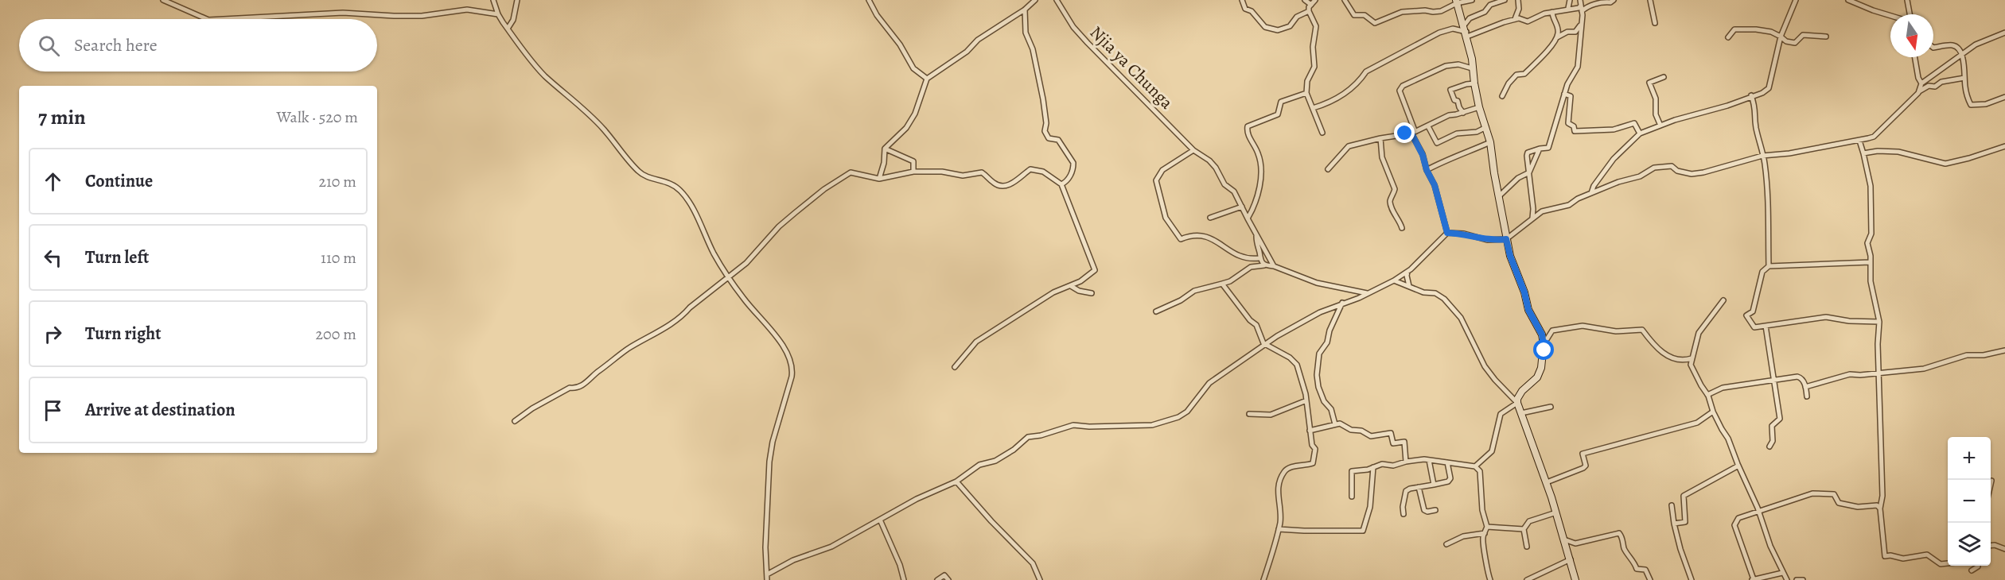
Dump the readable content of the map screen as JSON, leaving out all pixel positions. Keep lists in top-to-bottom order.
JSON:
{
  "streets": {
    "street": ["Njia ya Chunga"]
  },
  "north": "bottom",
  "page": {
    "search": "Search here",
    "heading": ["7 min", "Walk · 520 m"],
    "list": [
      ["Continue", "210 m"],
      ["Turn left", "110 m"],
      ["Turn right", "200 m"],
      "Arrive at destination"
    ],
    "map_buttons": ["+", "−"]
  }
}
